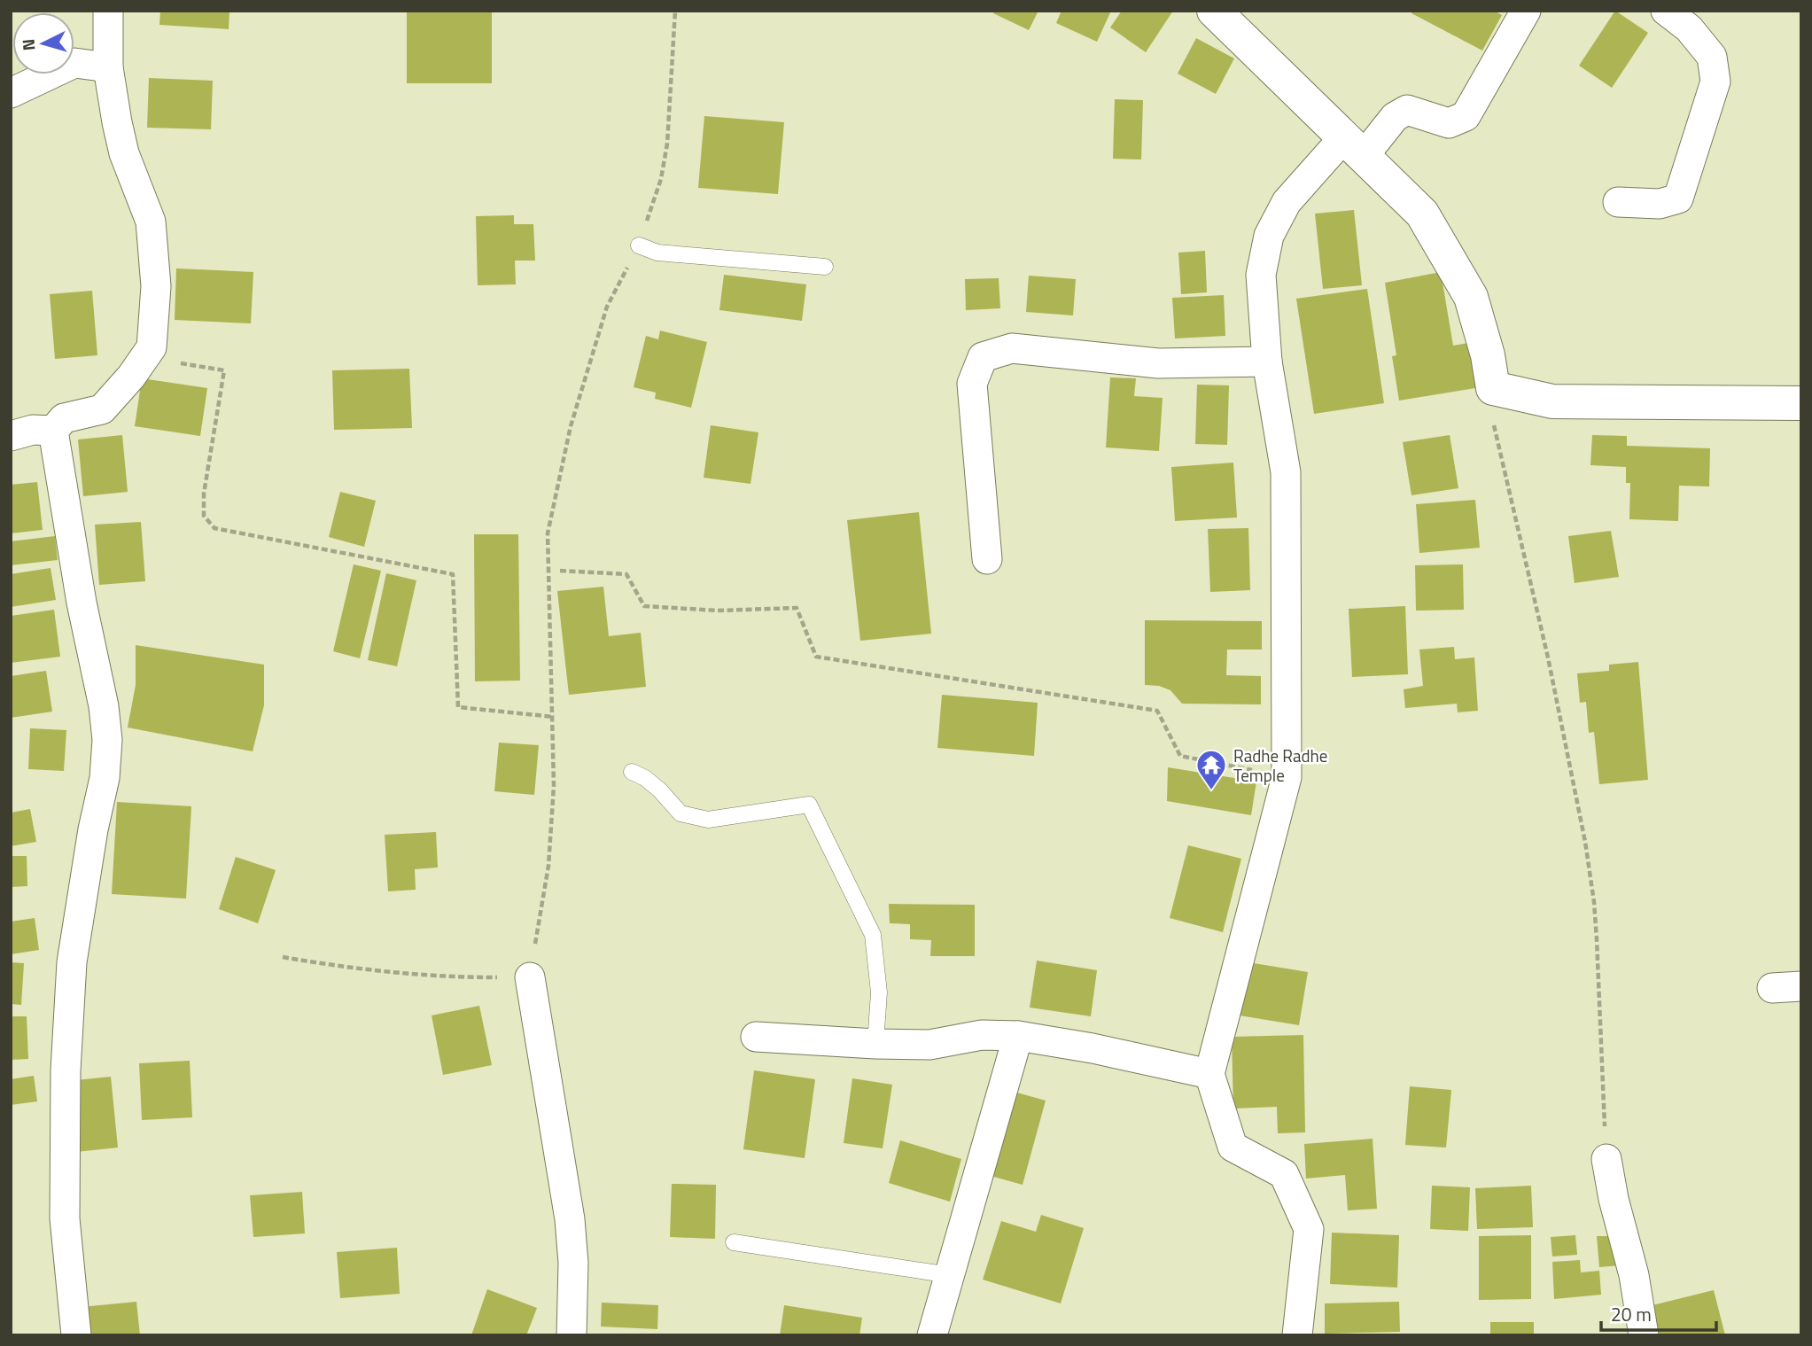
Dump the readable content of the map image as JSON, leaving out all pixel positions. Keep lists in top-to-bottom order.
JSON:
{
  "places": {
    "temple": ["Radhe Radhe Temple"]
  },
  "scale_bar": "20 m",
  "north": "left"
}
